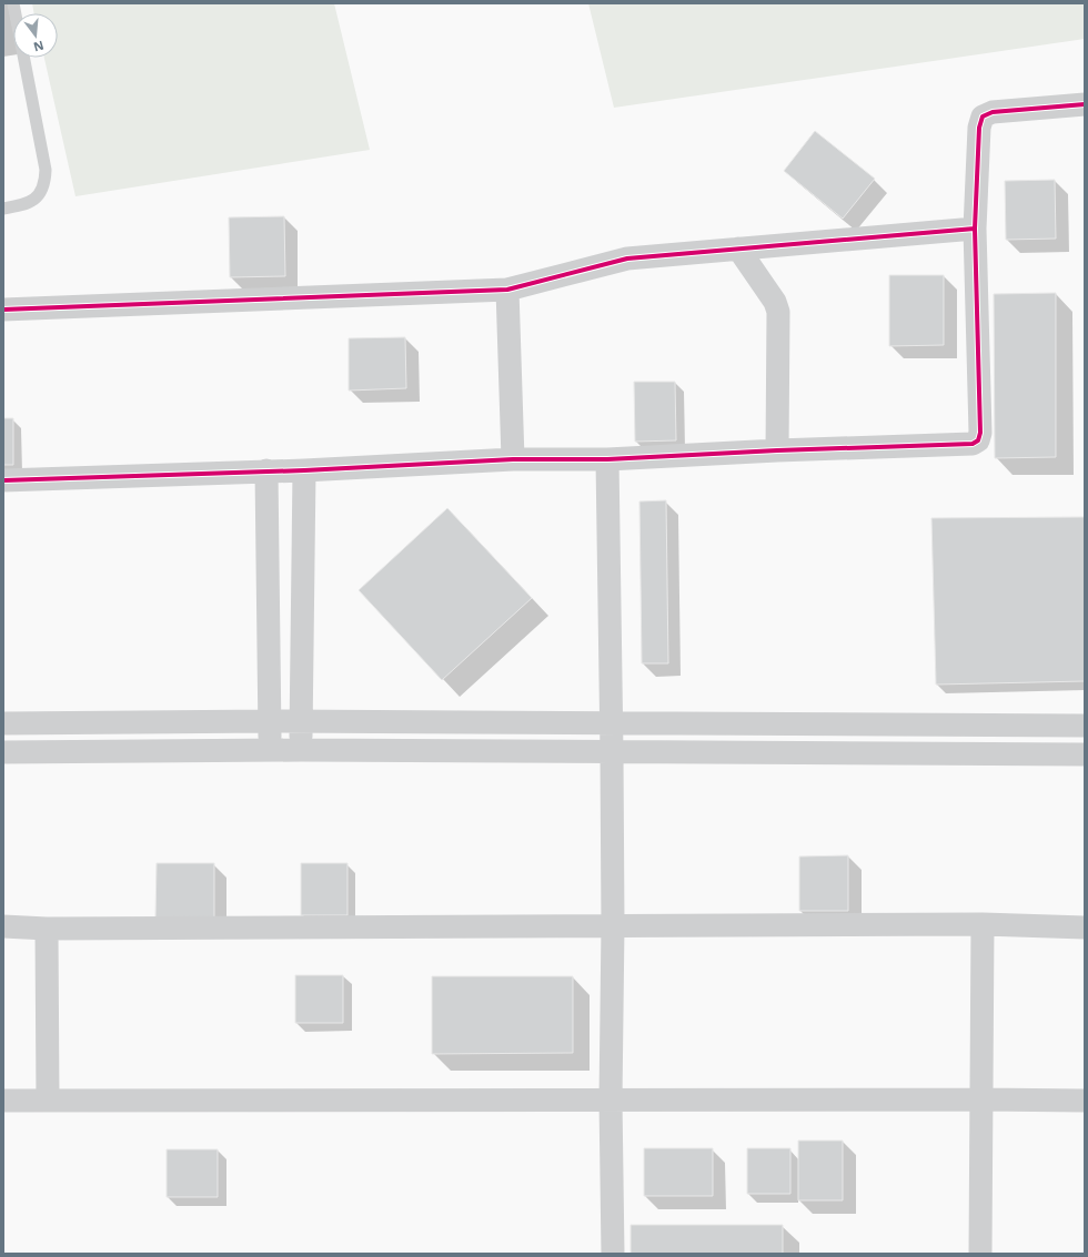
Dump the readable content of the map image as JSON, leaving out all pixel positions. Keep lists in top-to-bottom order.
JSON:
{
  "north": "bottom"
}
